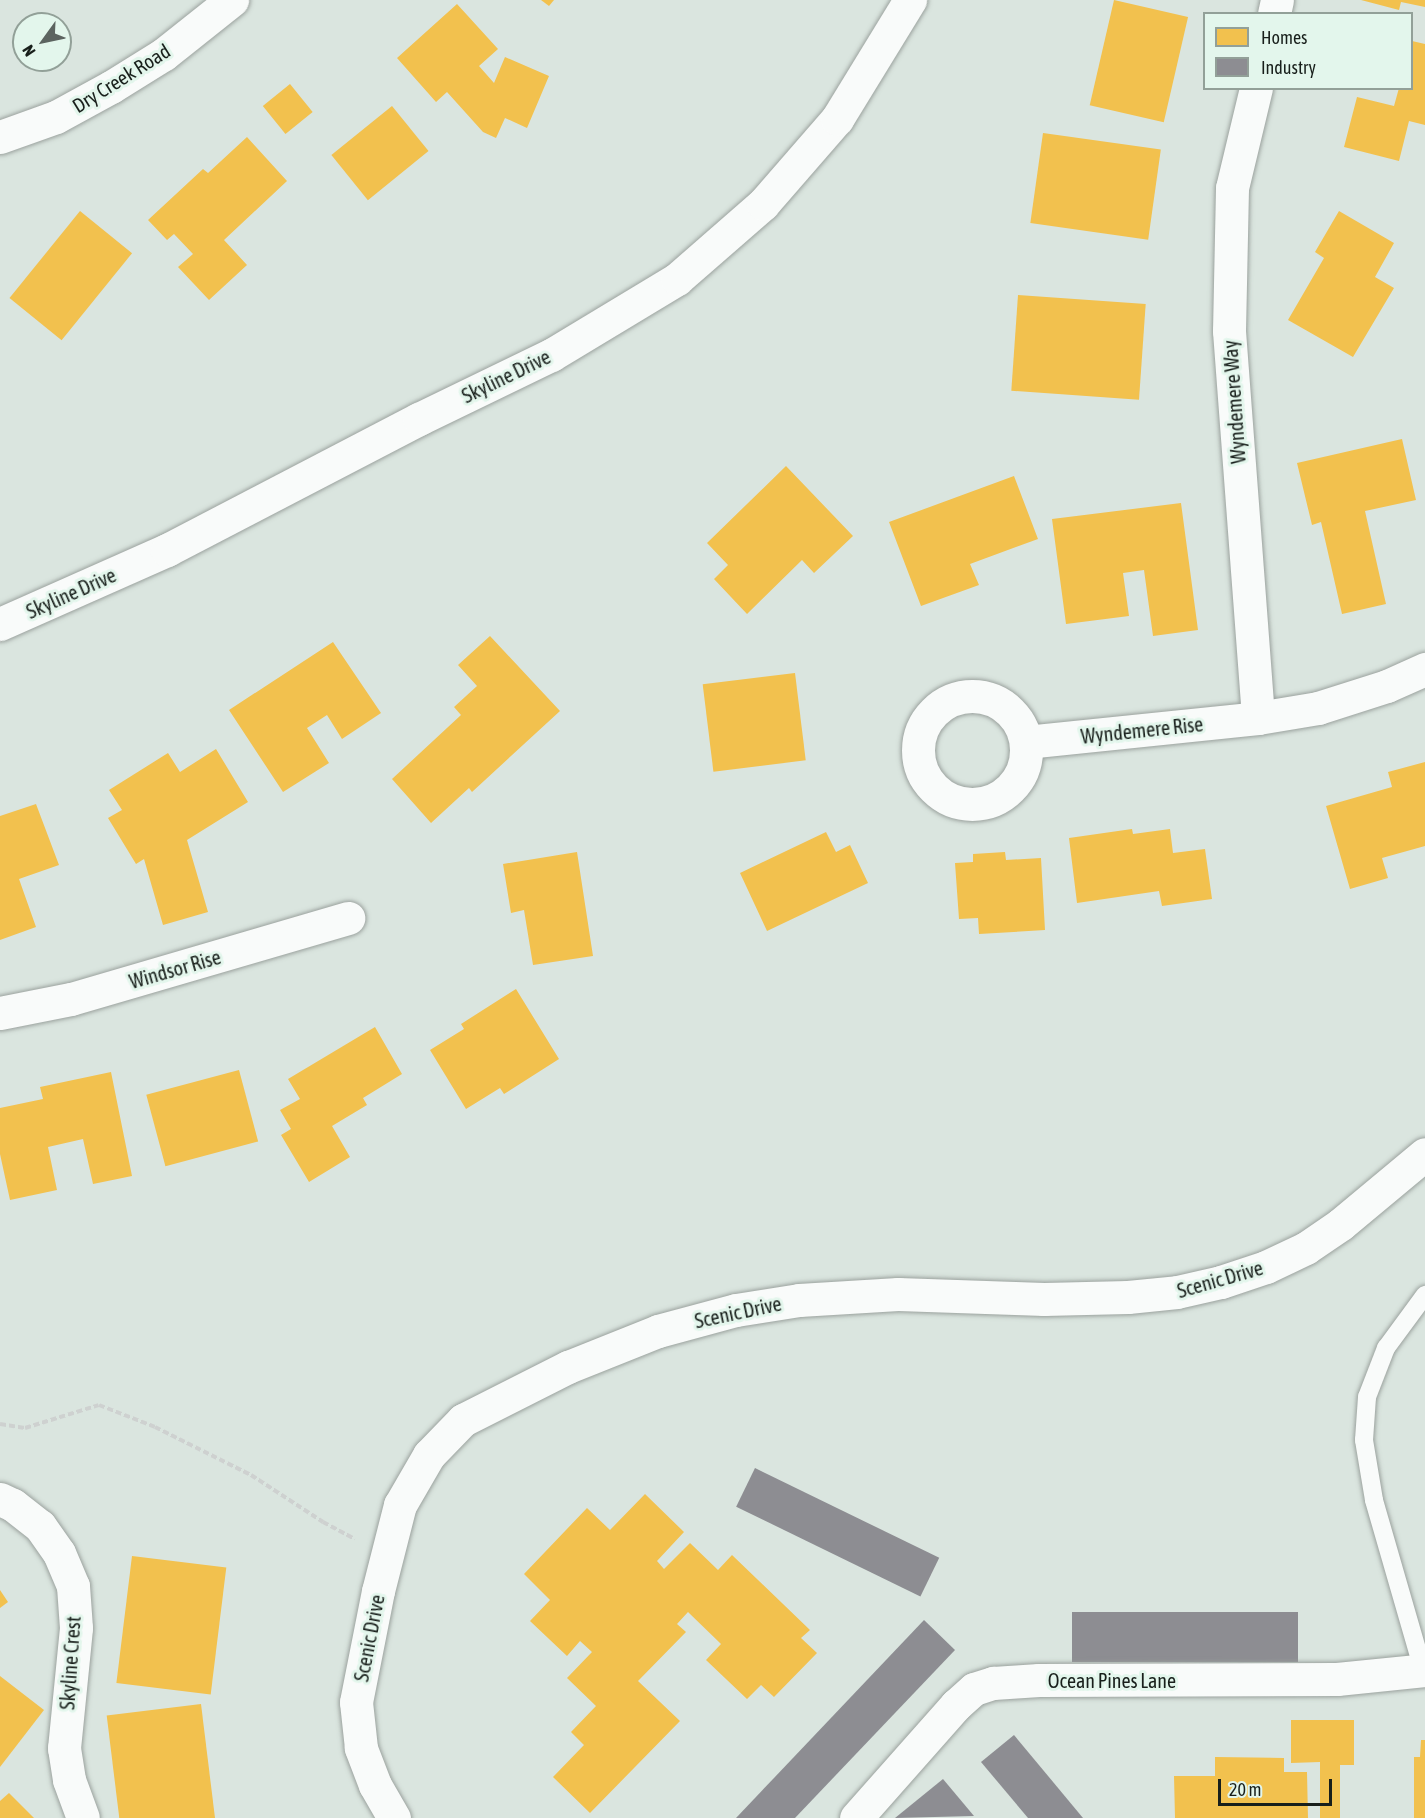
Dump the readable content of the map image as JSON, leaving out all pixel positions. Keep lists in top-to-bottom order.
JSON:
{
  "streets": {
    "street": [
      "Dry Creek Road",
      "Skyline Drive",
      "Wyndemere Way",
      "Wyndemere Rise",
      "Windsor Rise",
      "Scenic Drive",
      "Skyline Crest",
      "Ocean Pines Lane"
    ]
  },
  "crossings": [
    ["Wyndemere Way", "Wyndemere Rise"]
  ],
  "legend": ["Homes", "Industry"],
  "scale_bar": "20 m",
  "north": "bottom left"
}
